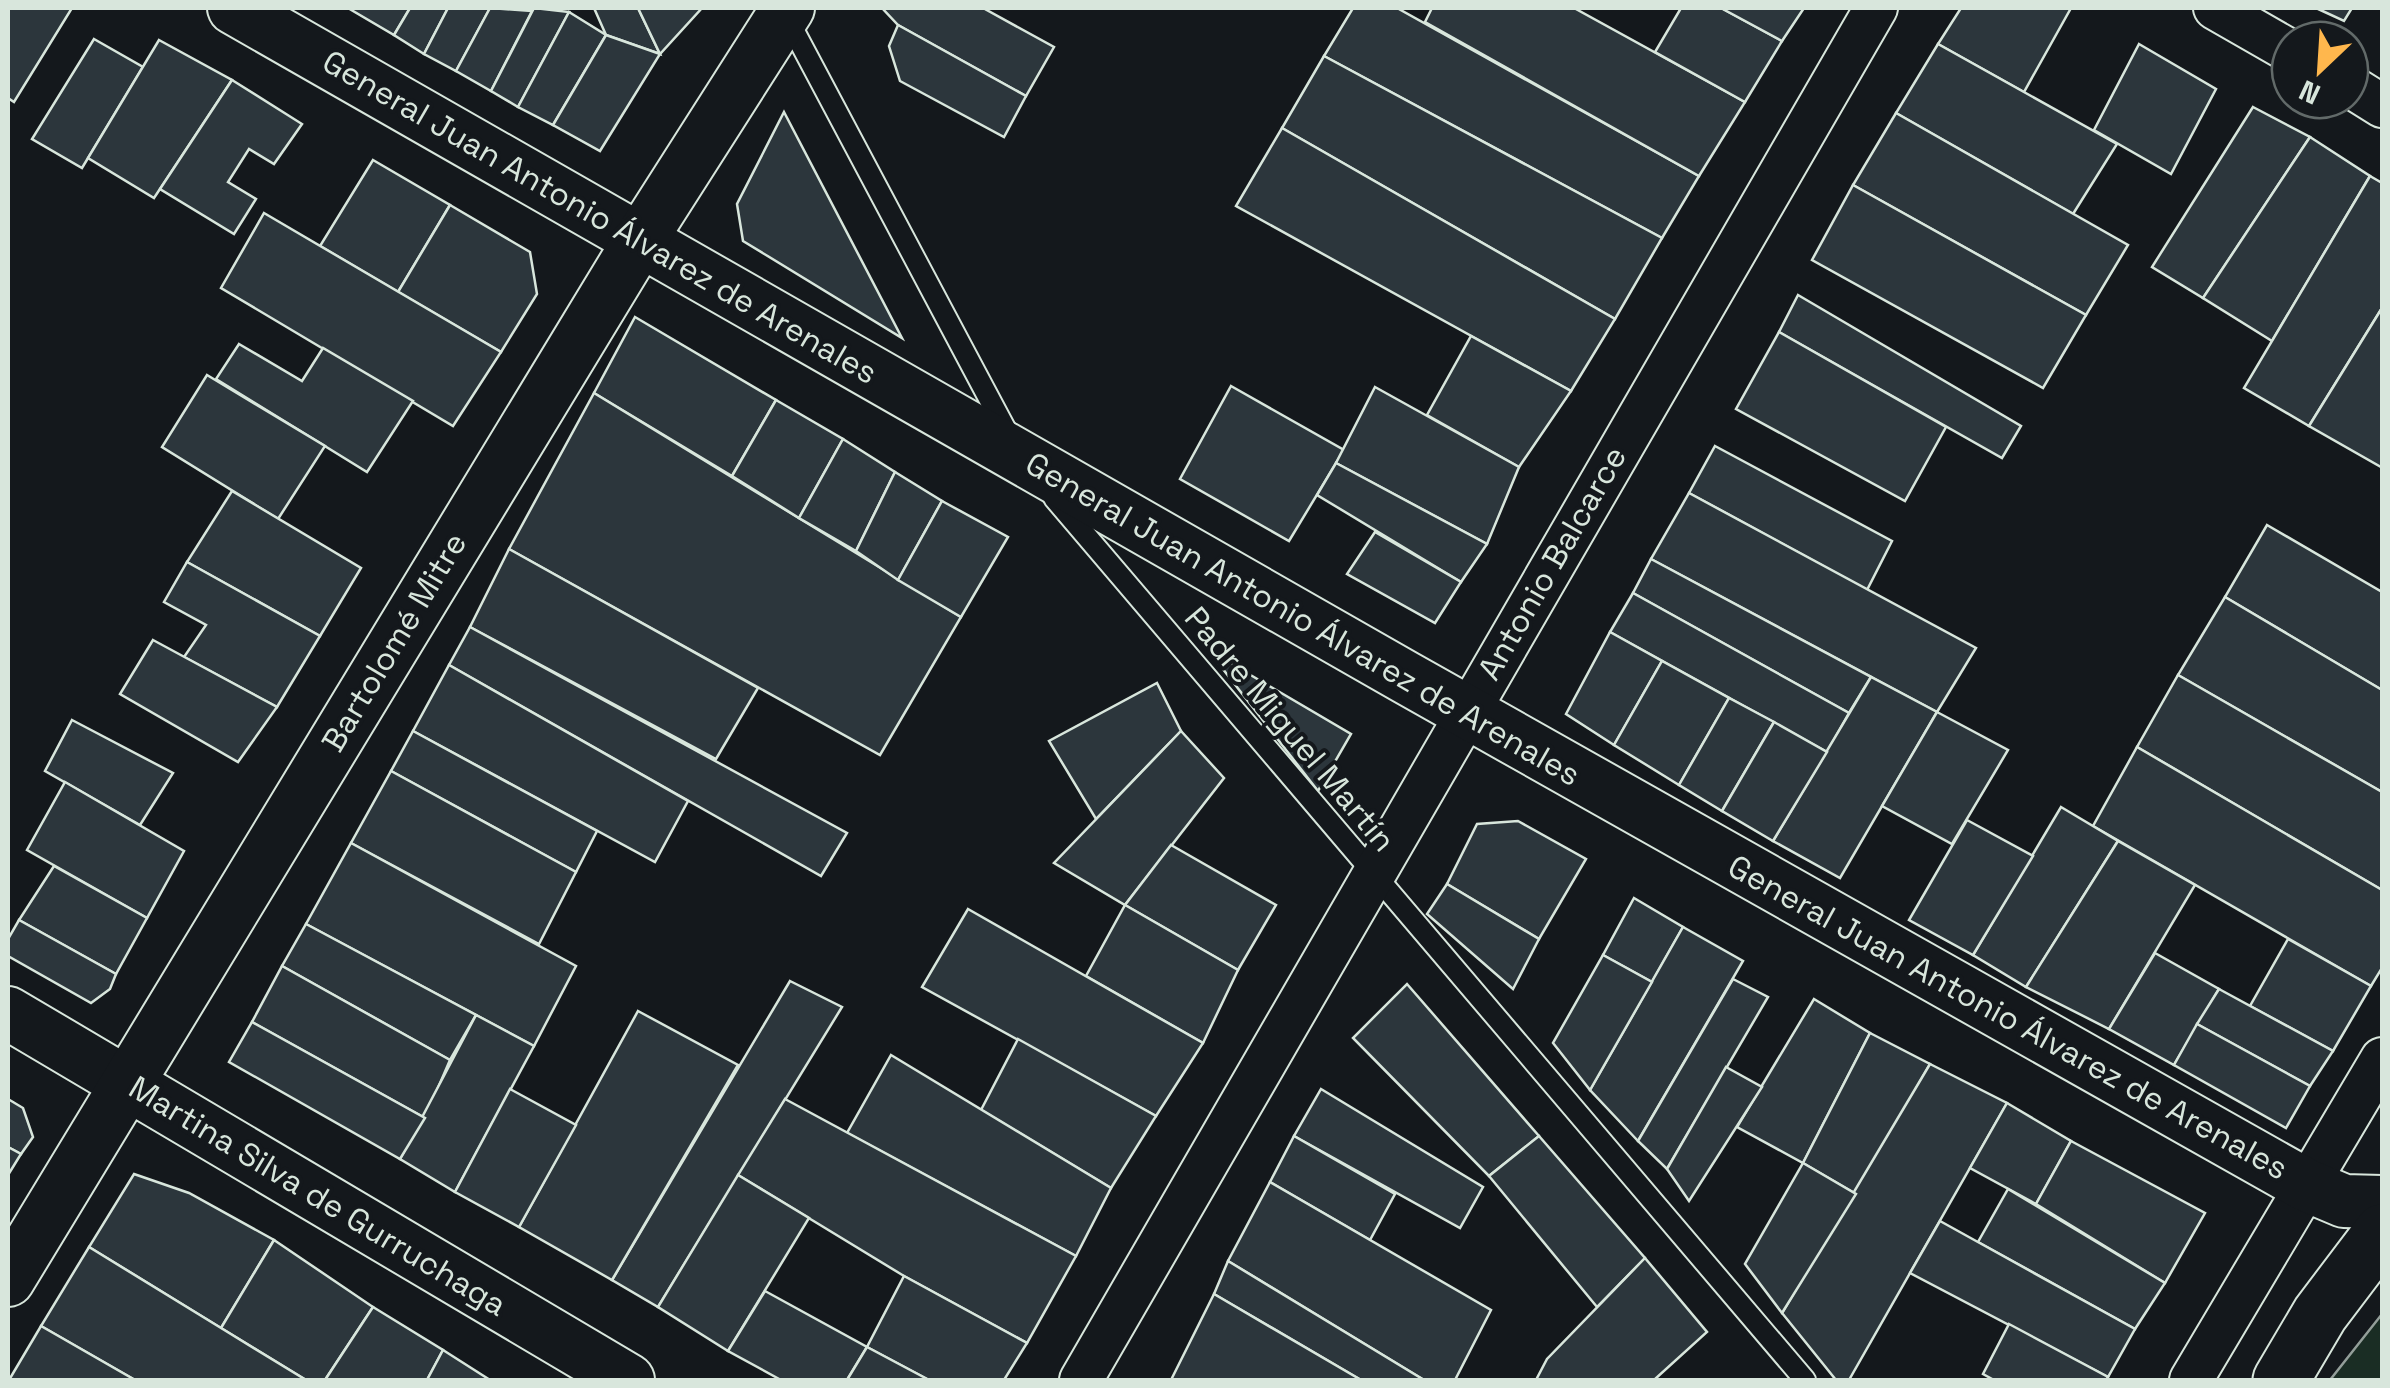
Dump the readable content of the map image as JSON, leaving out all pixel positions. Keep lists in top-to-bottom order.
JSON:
{
  "streets": {
    "street": [
      "General Juan Antonio Álvarez de Arenales",
      "Antonio Balcarce",
      "Bartolomé Mitre",
      "Martina Silva de Gurruchaga"
    ],
    "lane": ["Padre Miguel Martín"]
  },
  "crossings": [
    ["General Juan Antonio Álvarez de Arenales", "Antonio Balcarce"],
    ["General Juan Antonio Álvarez de Arenales", "Bartolomé Mitre"],
    ["General Juan Antonio Álvarez de Arenales", "Padre Miguel Martín"],
    ["Antonio Balcarce", "Padre Miguel Martín"],
    ["Bartolomé Mitre", "Padre Miguel Martín"],
    ["Bartolomé Mitre", "Martina Silva de Gurruchaga"]
  ],
  "north": "bottom left"
}
